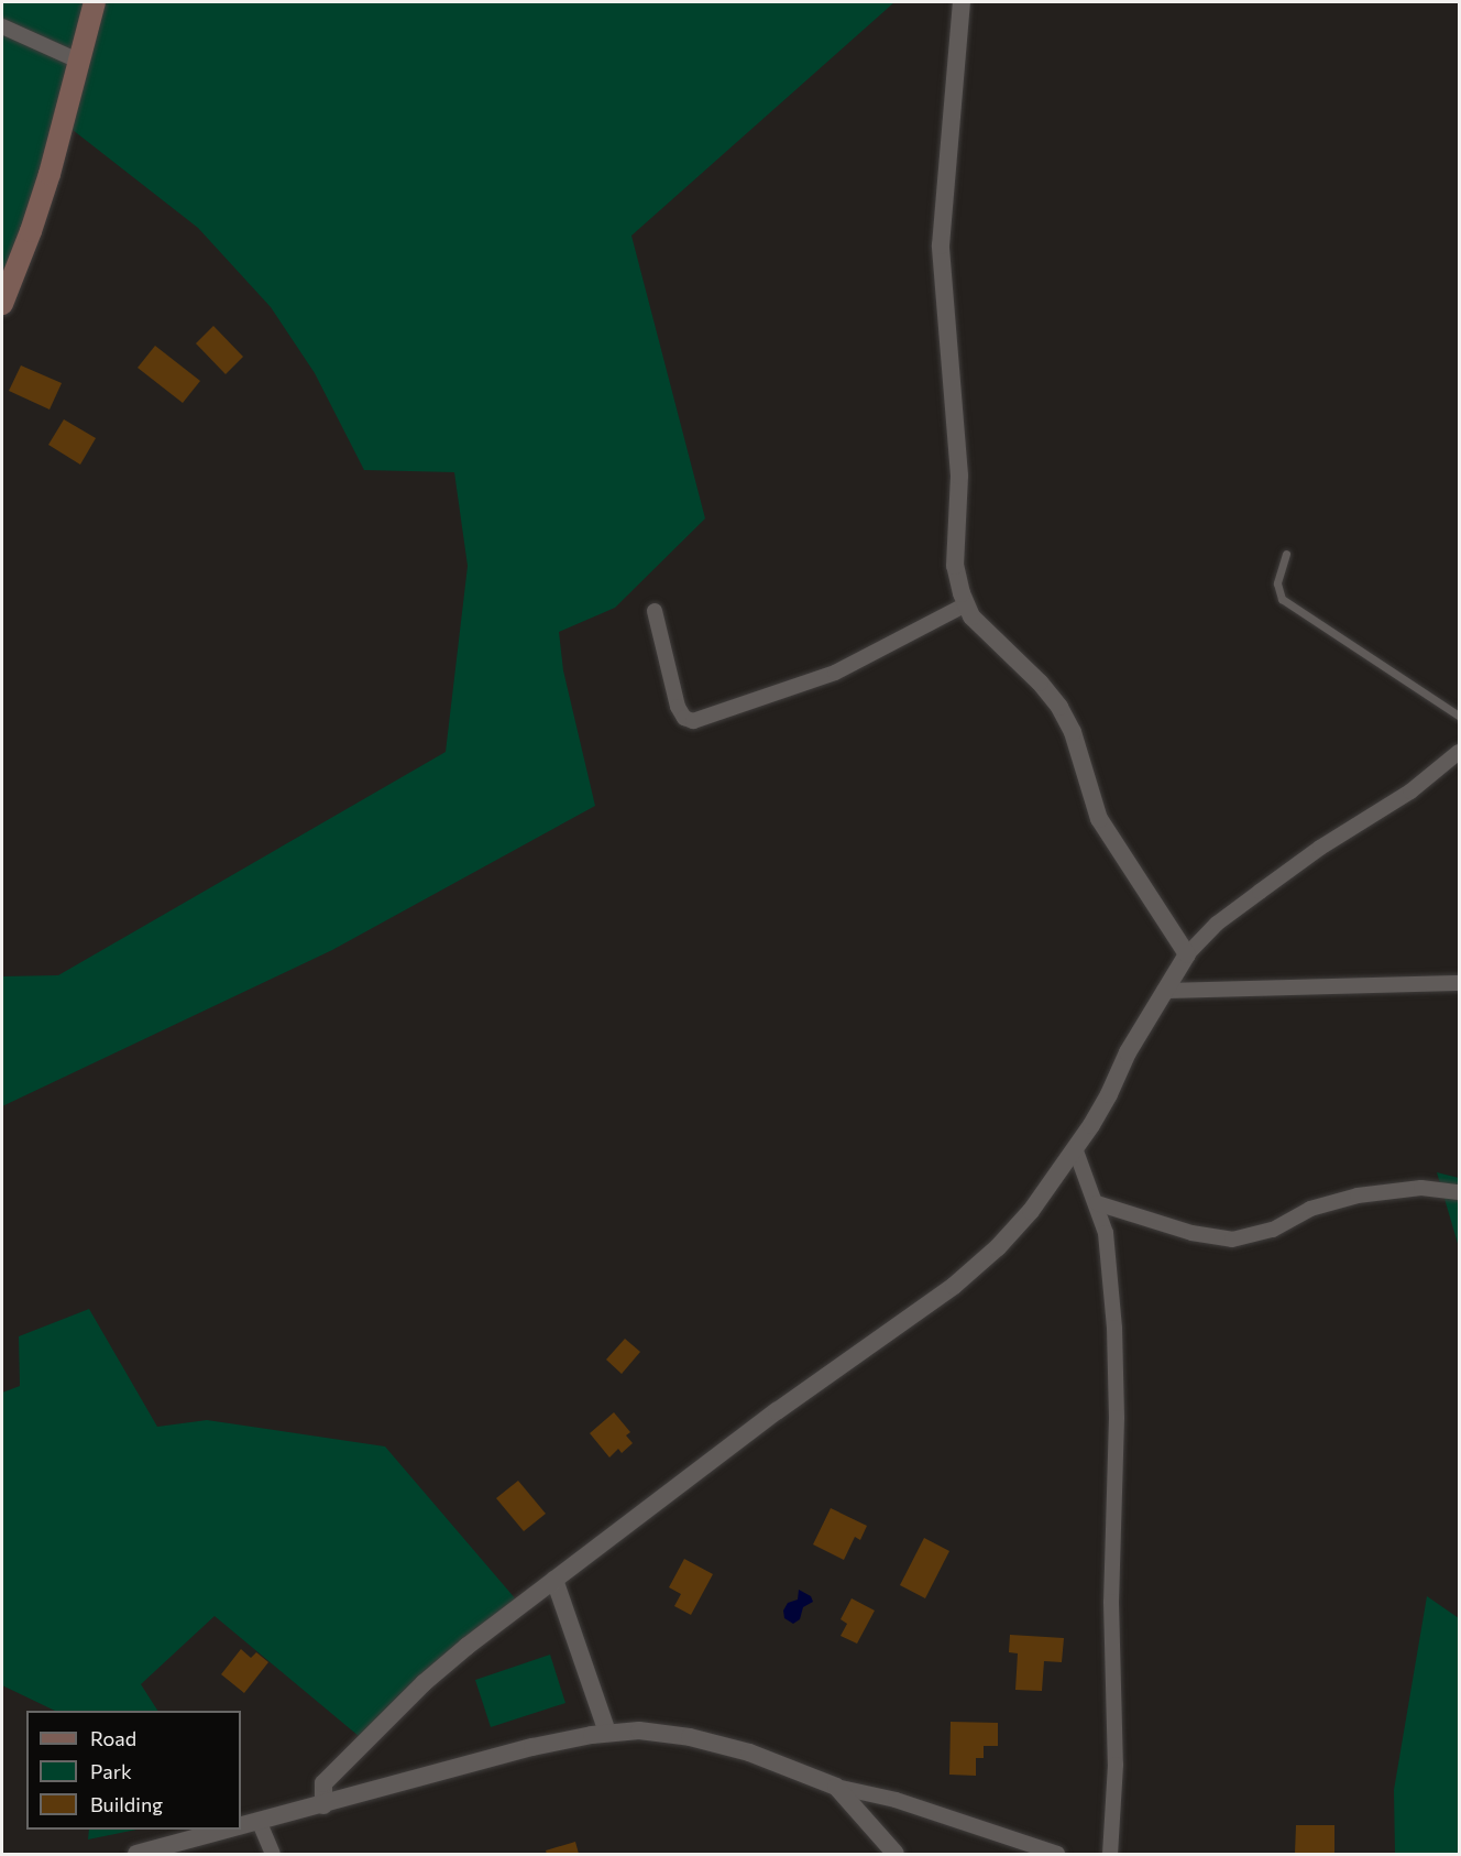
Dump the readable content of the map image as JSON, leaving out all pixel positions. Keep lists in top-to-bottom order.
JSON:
{
  "legend": ["Road", "Park", "Building"]
}
